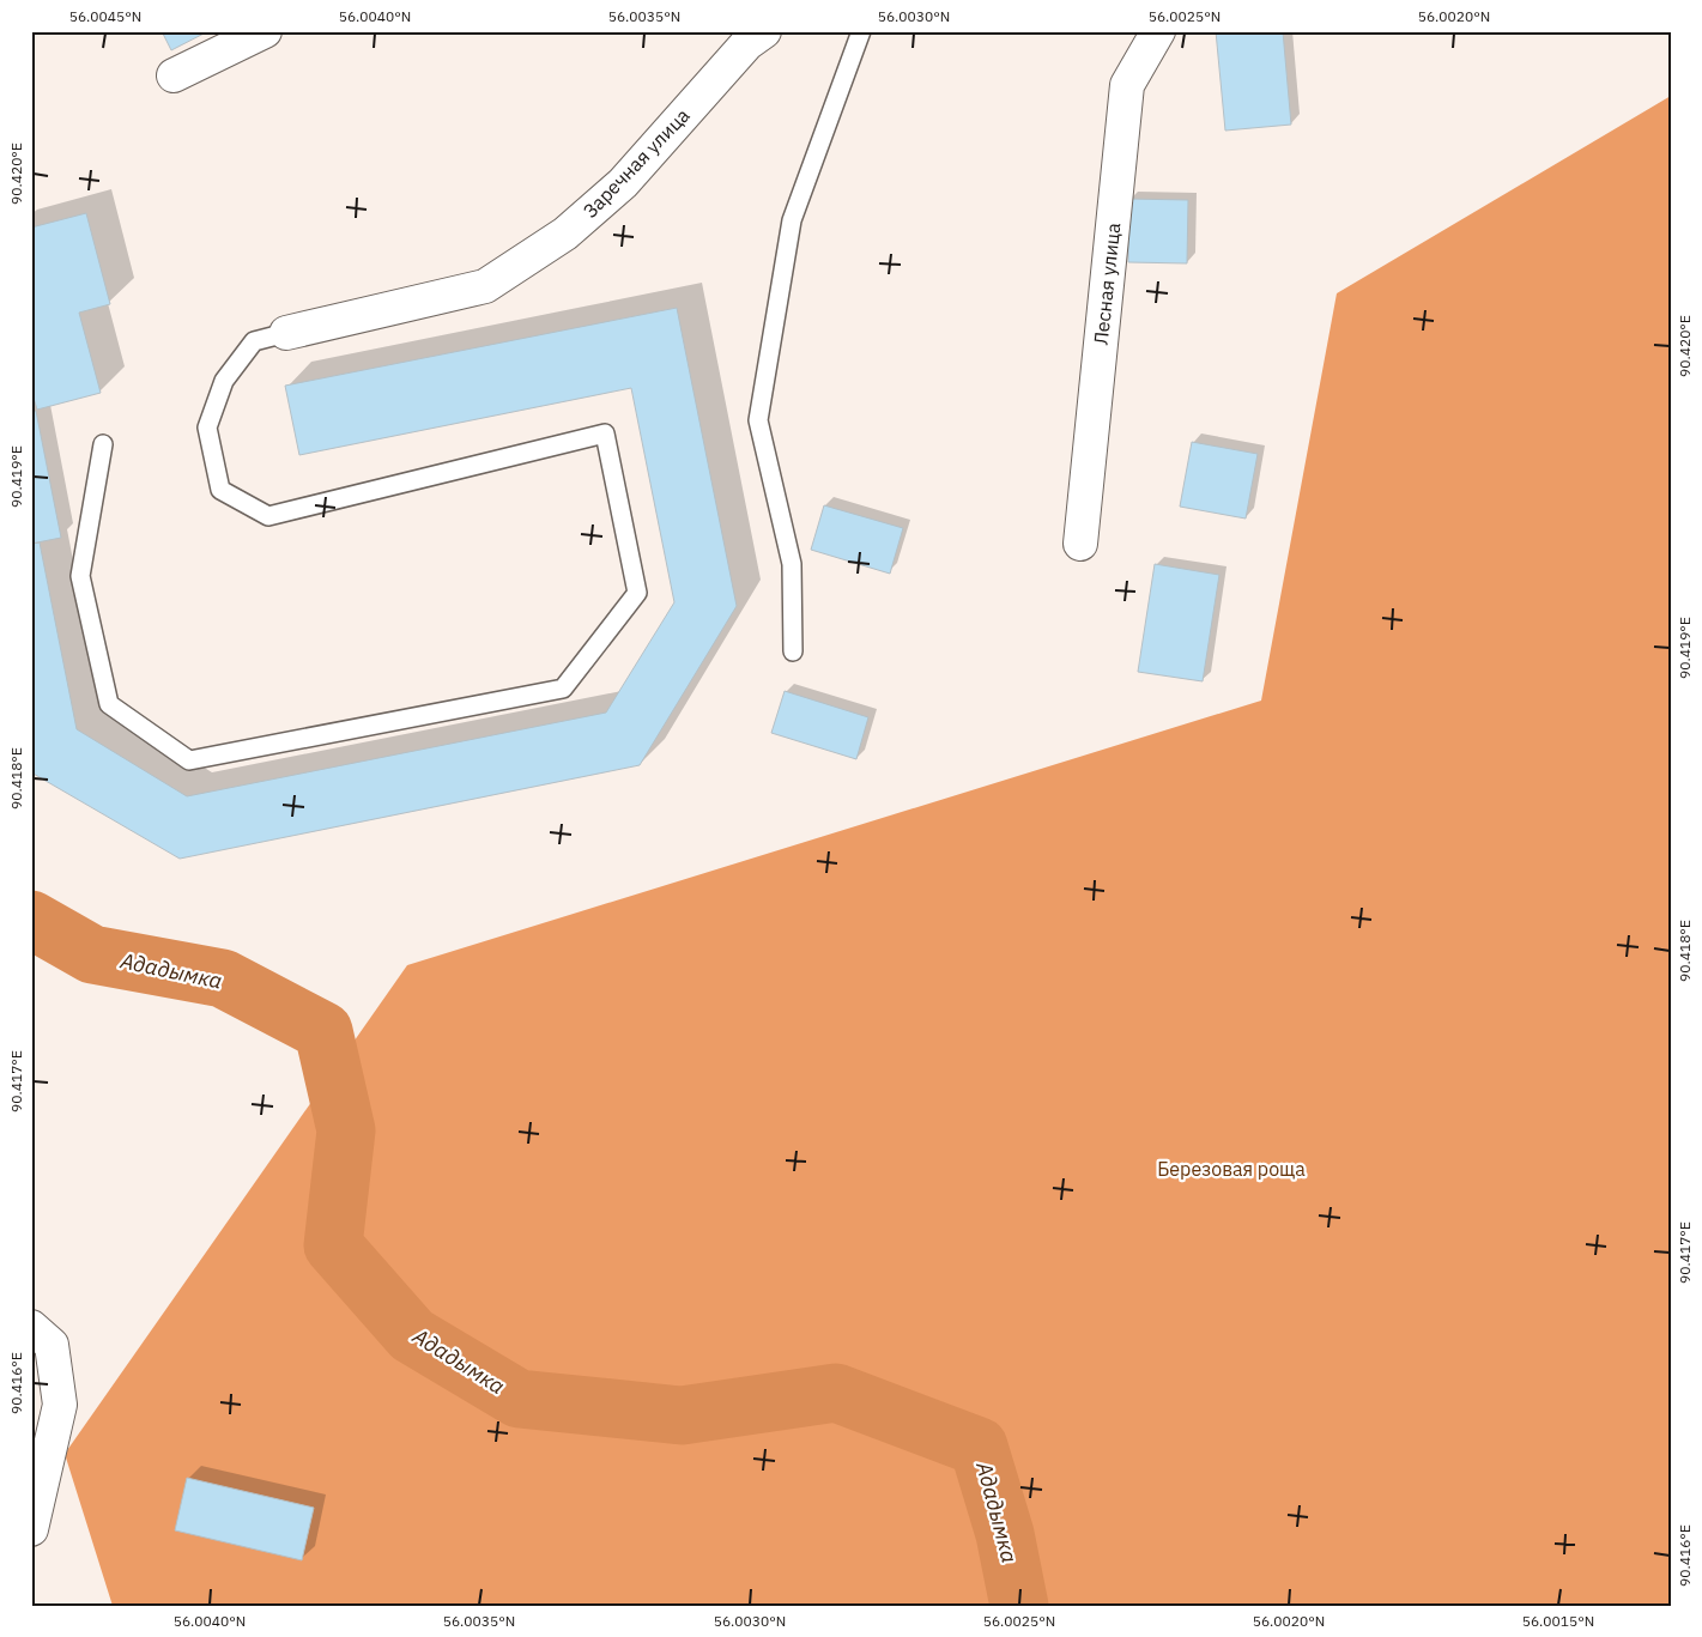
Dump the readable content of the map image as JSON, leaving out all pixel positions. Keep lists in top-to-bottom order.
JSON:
{
  "streets": {
    "street": ["Заречная улица", "Лесная улица"]
  },
  "water": ["Ададымка"],
  "parks": ["Березовая роща"],
  "coordinates": [
    "56.0045°N",
    "56.0040°N",
    "56.0035°N",
    "56.0030°N",
    "56.0025°N",
    "56.0020°N",
    "90.420°E",
    "90.419°E",
    "90.418°E",
    "90.417°E",
    "90.416°E",
    "56.0015°N"
  ]
}
